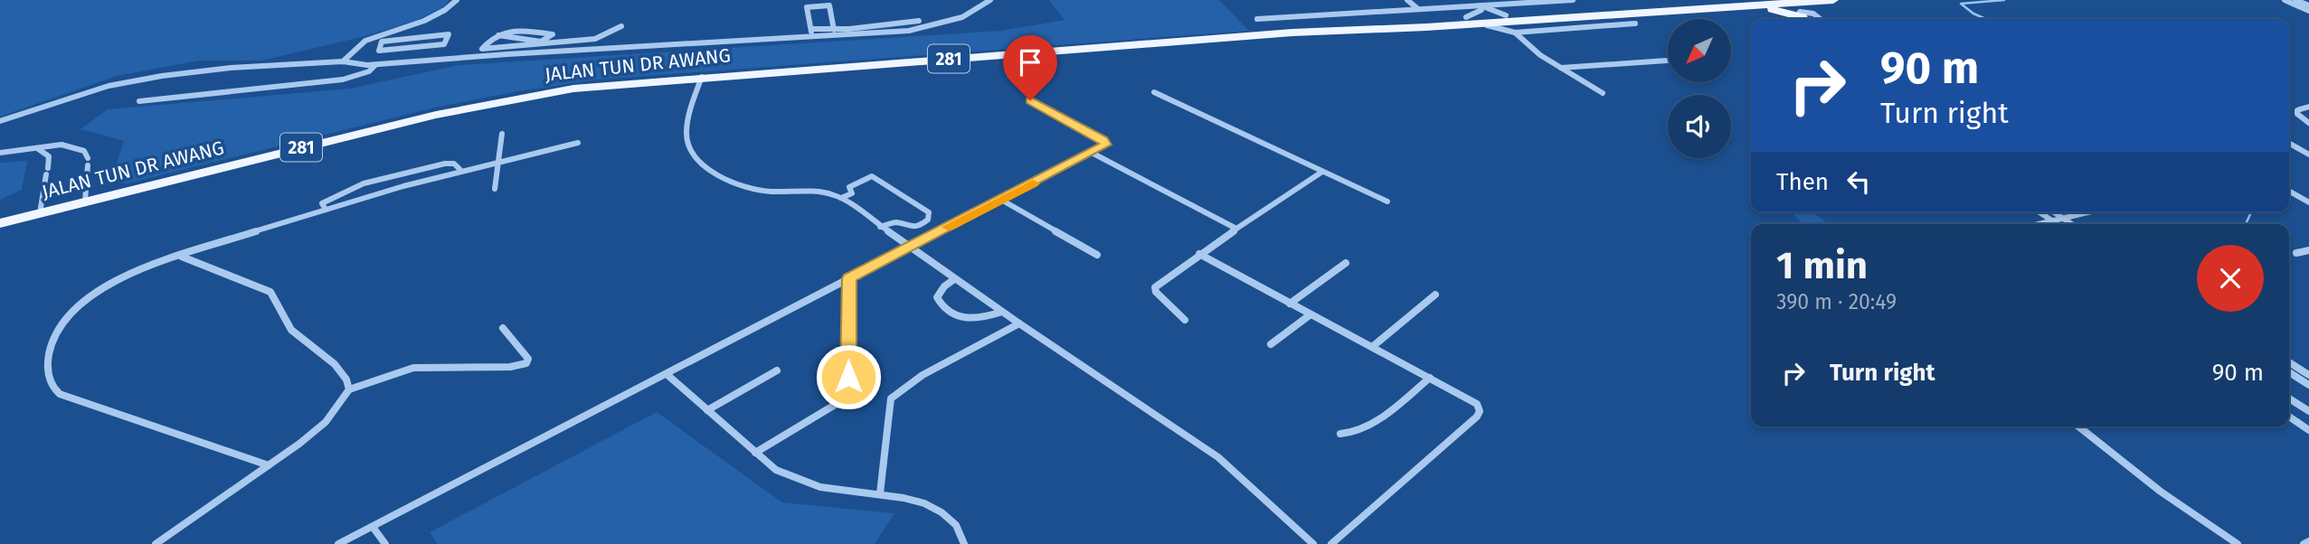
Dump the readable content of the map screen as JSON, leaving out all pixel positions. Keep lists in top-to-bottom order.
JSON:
{
  "streets": {
    "main road": ["281", "JALAN TUN DR AWANG"]
  },
  "north": "bottom left",
  "page": {
    "turn": ["90 m", "Turn right"],
    "then": "Then",
    "heading": ["1 min", "390 m · 20:49"],
    "list": [
      {
        "name": "Turn right",
        "value": "90 m"
      }
    ]
  }
}
